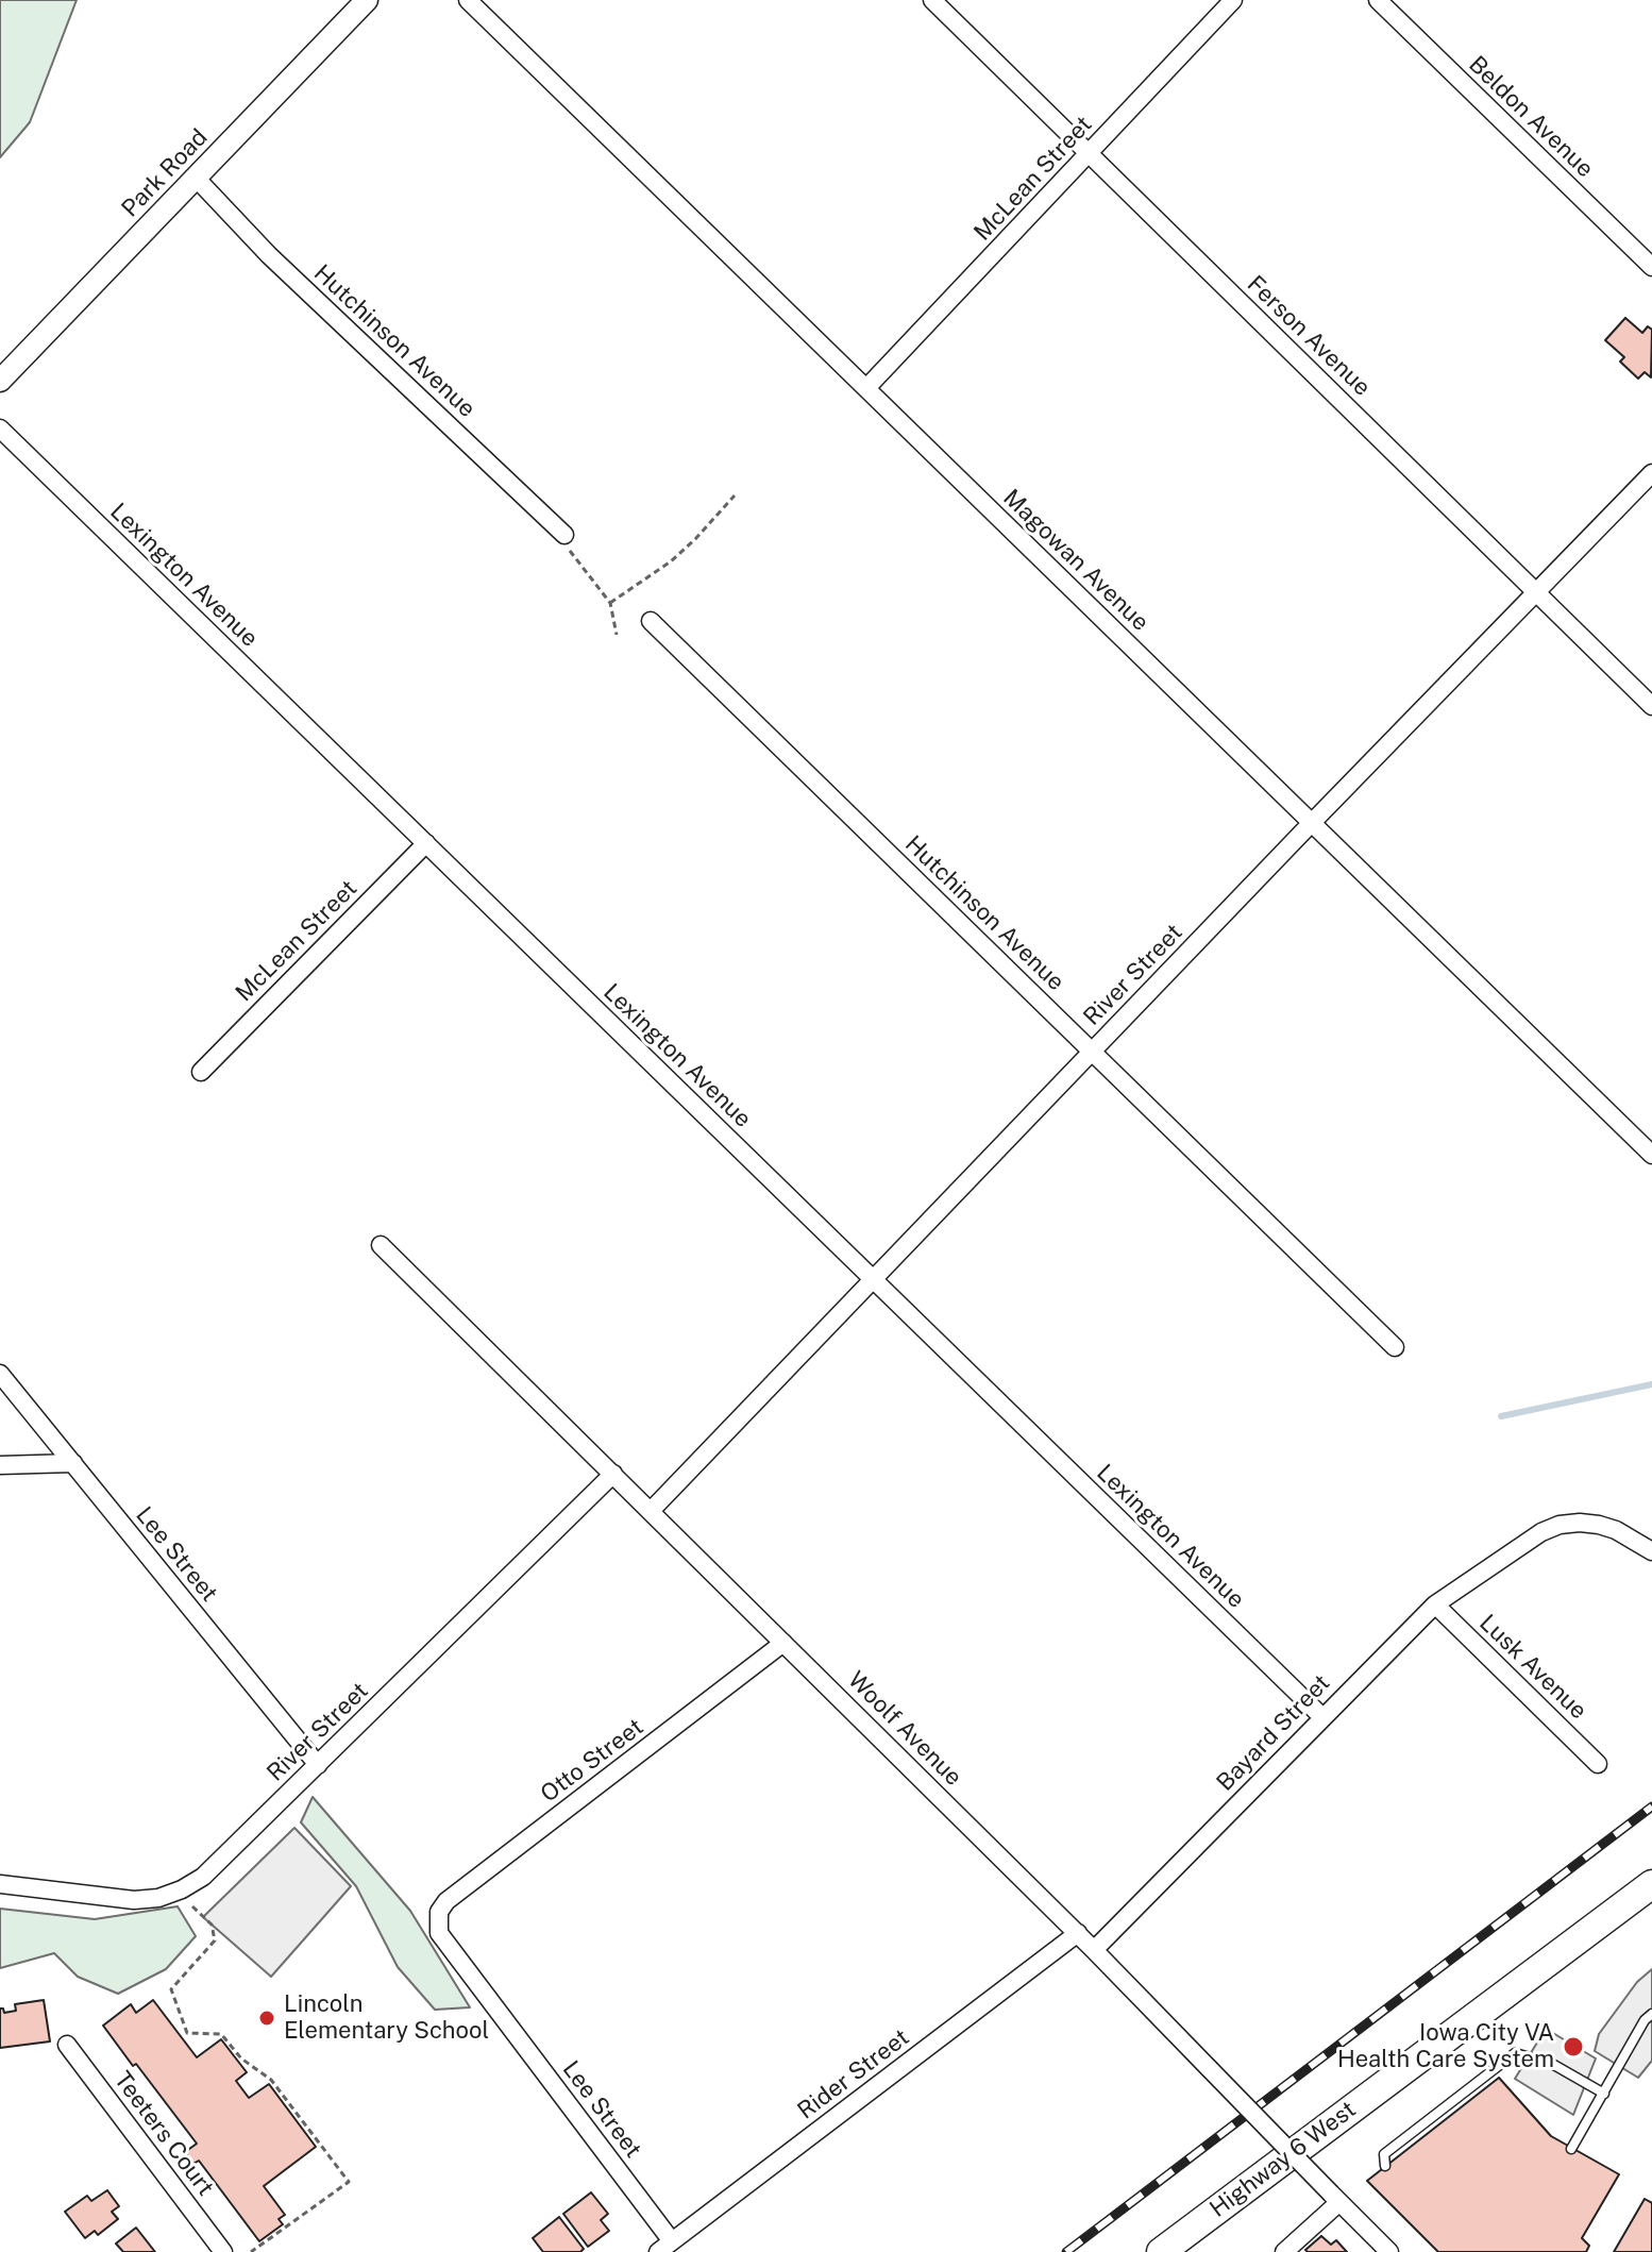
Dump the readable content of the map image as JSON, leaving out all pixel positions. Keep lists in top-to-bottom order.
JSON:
{
  "streets": {
    "main road": ["Highway 6 West"],
    "street": [
      "Beldon Avenue",
      "Park Road",
      "McLean Street",
      "Ferson Avenue",
      "Hutchinson Avenue",
      "Magowan Avenue",
      "Lexington Avenue",
      "River Street",
      "Lee Street",
      "Lusk Avenue",
      "Woolf Avenue",
      "Bayard Street",
      "Otto Street",
      "Rider Street",
      "Teeters Court"
    ]
  },
  "crossings": [
    ["Park Road", "Hutchinson Avenue"],
    ["McLean Street", "Ferson Avenue"],
    ["McLean Street", "Magowan Avenue"],
    ["McLean Street", "Lexington Avenue"],
    ["Ferson Avenue", "River Street"],
    ["Hutchinson Avenue", "River Street"],
    ["Magowan Avenue", "River Street"],
    ["Lexington Avenue", "River Street"],
    ["Lexington Avenue", "Bayard Street"],
    ["River Street", "Lee Street"],
    ["River Street", "Woolf Avenue"],
    ["Lee Street", "Otto Street"],
    ["Lee Street", "Rider Street"],
    ["Lusk Avenue", "Bayard Street"],
    ["Woolf Avenue", "Bayard Street"],
    ["Woolf Avenue", "Otto Street"],
    ["Woolf Avenue", "Rider Street"]
  ],
  "places": ["Lincoln Elementary School", "Iowa City VA Health Care System"]
}
